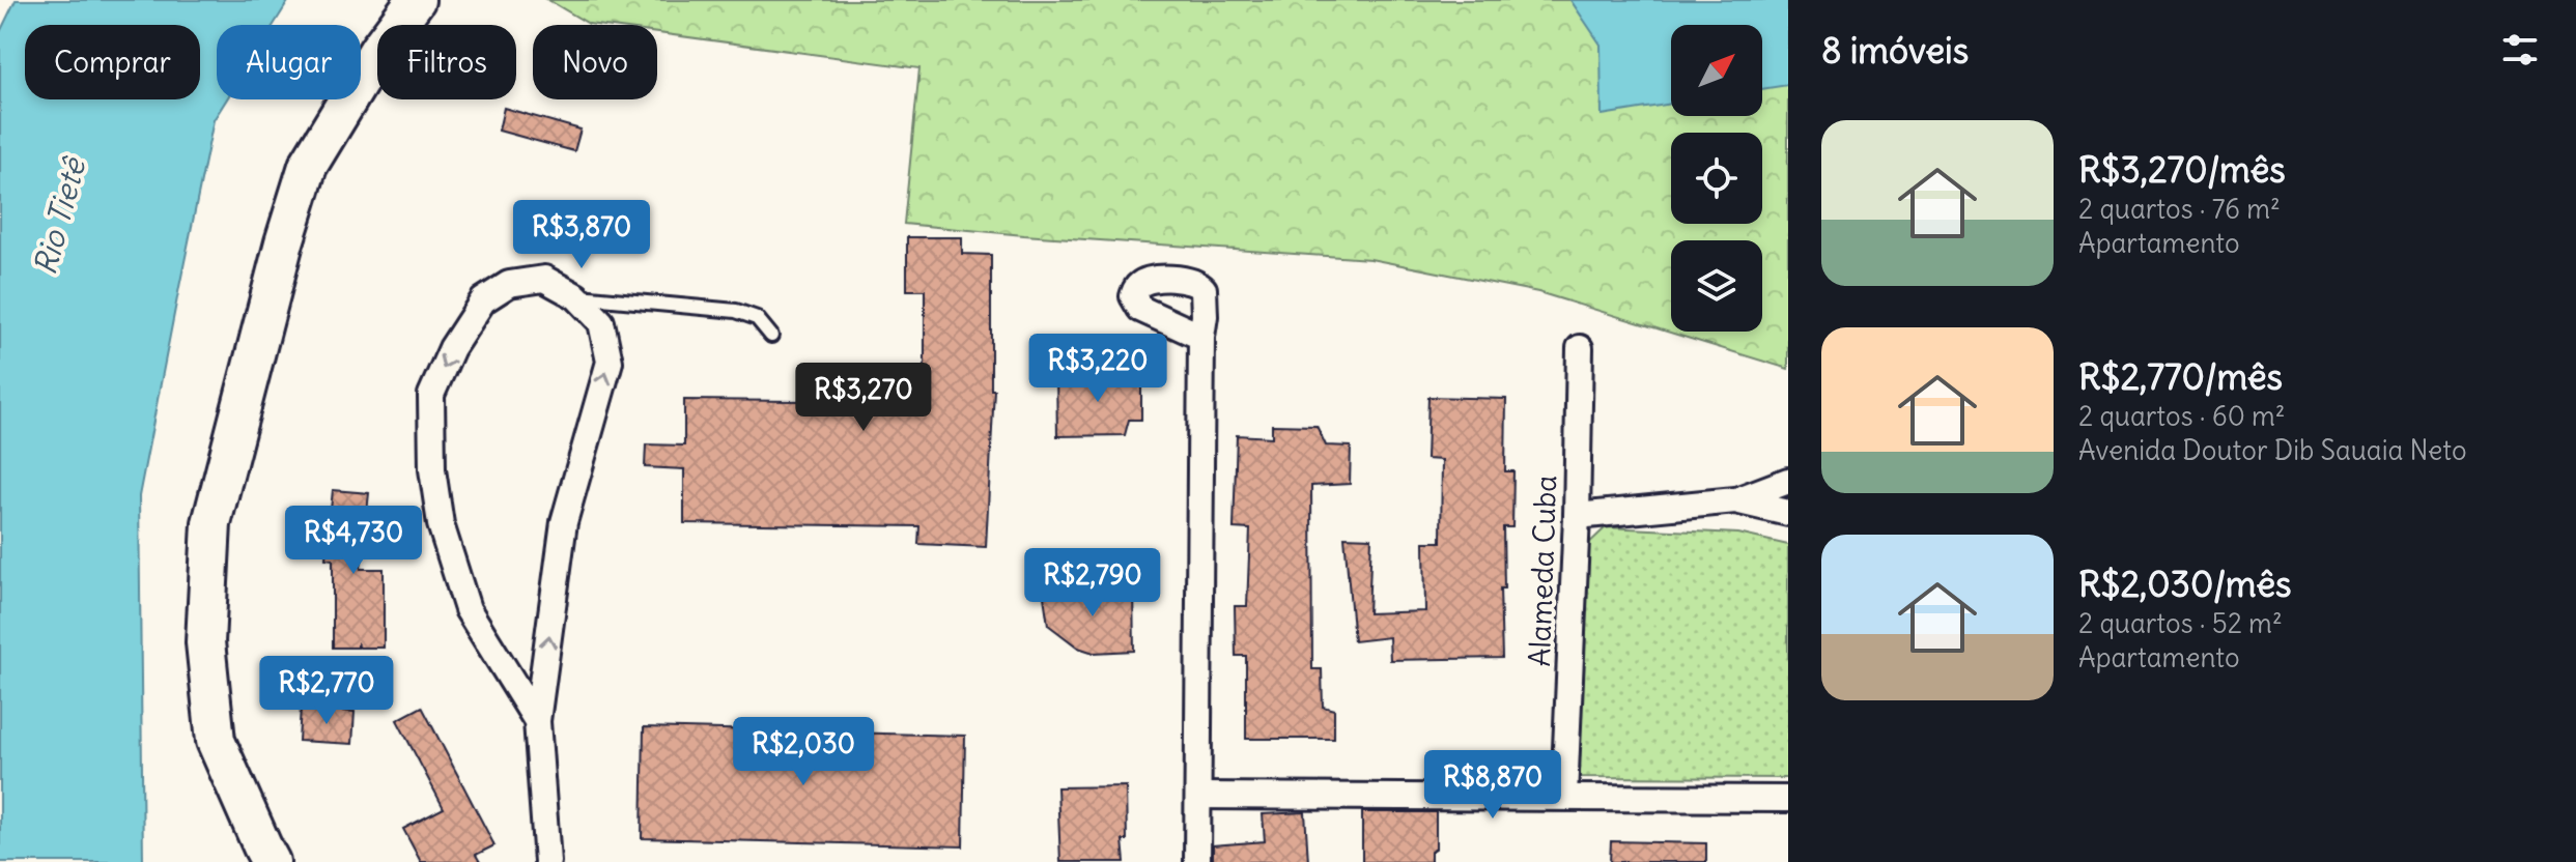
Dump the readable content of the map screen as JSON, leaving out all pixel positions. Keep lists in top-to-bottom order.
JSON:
{
  "streets": {
    "street": ["Alameda Cuba"]
  },
  "water": ["Rio Tietê"],
  "north": "top right",
  "page": {
    "heading": "8 imóveis",
    "chip": [
      "Comprar",
      "Alugar",
      "Filtros",
      "Novo"
    ],
    "list": [
      {
        "name": "R$3,270/mês",
        "note": "2 quartos · 76 m² · Apartamento"
      },
      {
        "name": "R$2,770/mês",
        "note": "2 quartos · 60 m² · Avenida Doutor Dib Sauaia Neto"
      },
      {
        "name": "R$2,030/mês",
        "note": "2 quartos · 52 m² · Apartamento"
      }
    ],
    "price": [
      "R$3,870",
      "R$3,220",
      "R$3,270",
      "R$4,730",
      "R$2,790",
      "R$2,770",
      "R$2,030",
      "R$8,870"
    ]
  }
}
